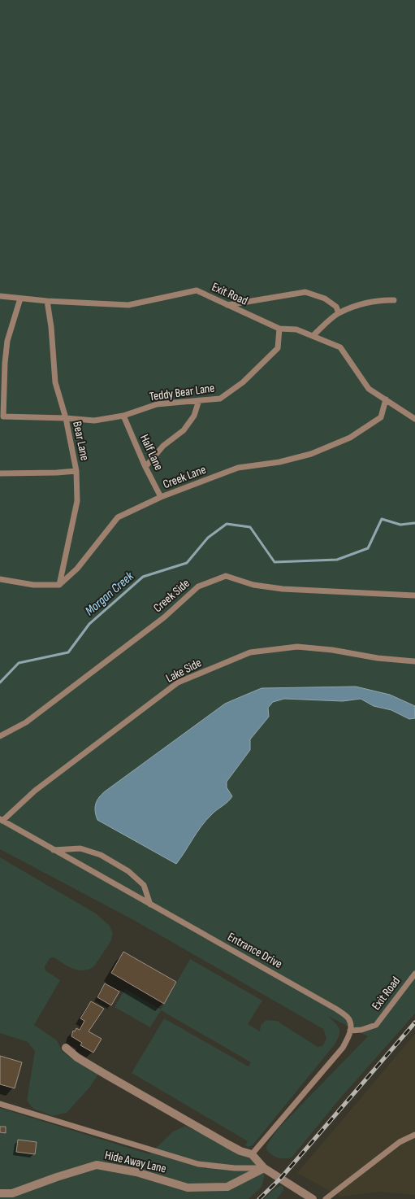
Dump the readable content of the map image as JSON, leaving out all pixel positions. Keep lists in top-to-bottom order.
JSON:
{
  "streets": {
    "street": ["Hide Away Lane"],
    "lane": [
      "Exit Road",
      "Teddy Bear Lane",
      "Bear Lane",
      "Half Lane",
      "Creek Lane",
      "Creek Side",
      "Lake Side",
      "Entrance Drive"
    ]
  },
  "crossings": [
    ["Exit Road", "Teddy Bear Lane"],
    ["Exit Road", "Bear Lane"],
    ["Exit Road", "Creek Lane"],
    ["Exit Road", "Entrance Drive"],
    ["Teddy Bear Lane", "Bear Lane"],
    ["Teddy Bear Lane", "Half Lane"],
    ["Bear Lane", "Creek Lane"],
    ["Half Lane", "Creek Lane"],
    ["Lake Side", "Entrance Drive"]
  ],
  "water": ["Morgan Creek"]
}
